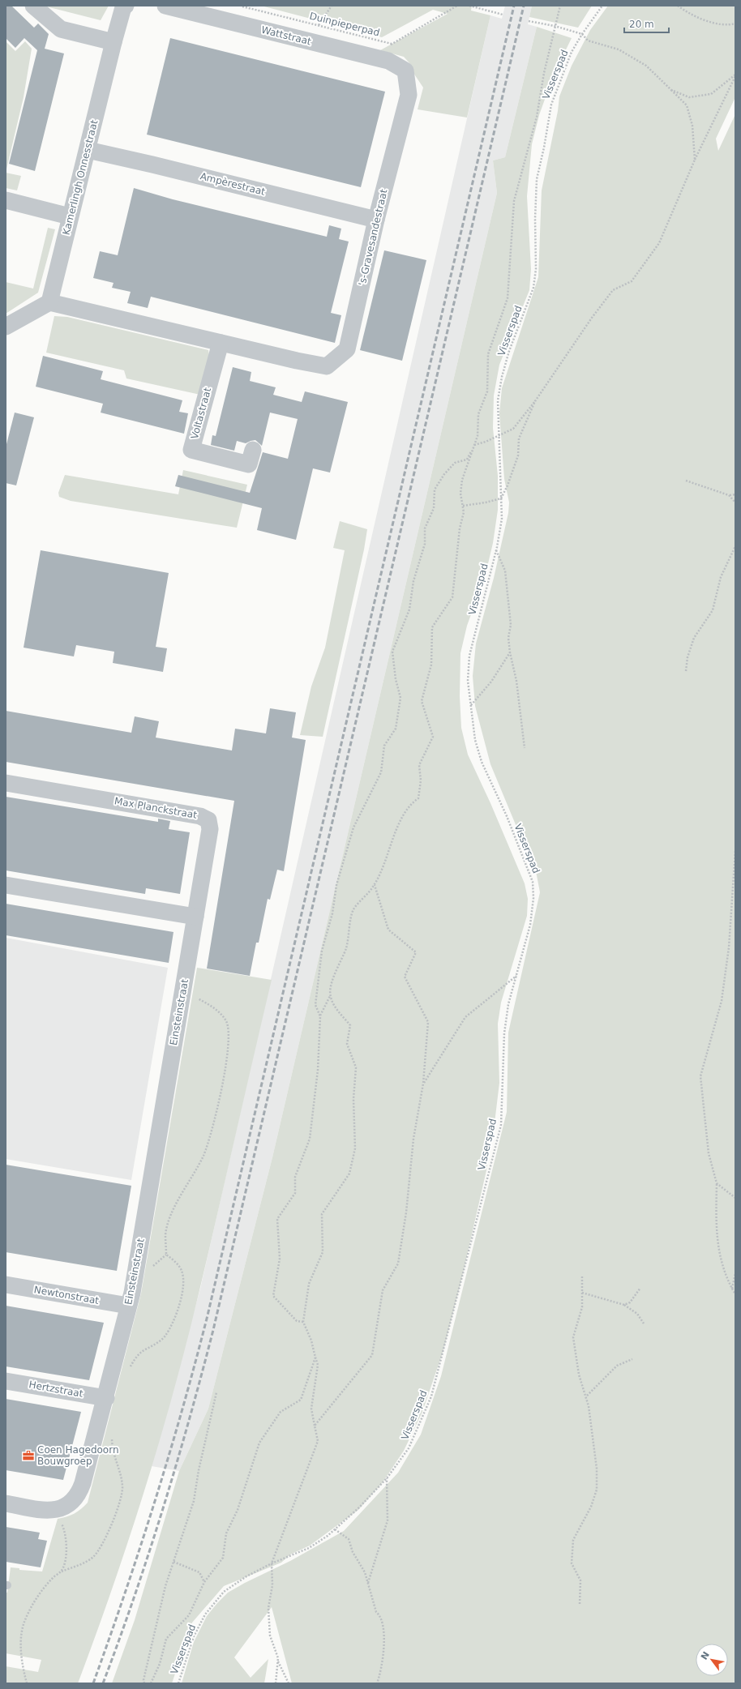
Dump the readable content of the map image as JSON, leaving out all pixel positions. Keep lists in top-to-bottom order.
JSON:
{
  "streets": {
    "street": [
      "Wattstraat",
      "Kamerlingh Onnesstraat",
      "Ampèrestraat",
      "'s-Gravesandestraat",
      "Voltastraat",
      "Max Planckstraat",
      "Einsteinstraat",
      "Newtonstraat",
      "Hertzstraat"
    ],
    "path": ["Duinpieperpad", "Visserspad"]
  },
  "crossings": [
    ["Duinpieperpad", "Wattstraat"],
    ["Wattstraat", "'s-Gravesandestraat"],
    ["Kamerlingh Onnesstraat", "Ampèrestraat"],
    ["Ampèrestraat", "'s-Gravesandestraat"],
    ["'s-Gravesandestraat", "Voltastraat"],
    ["Max Planckstraat", "Einsteinstraat"],
    ["Einsteinstraat", "Newtonstraat"],
    ["Einsteinstraat", "Hertzstraat"]
  ],
  "places": {
    "office": ["Coen Hagedoorn Bouwgroep"]
  },
  "scale_bar": "20 m",
  "north": "top left"
}
